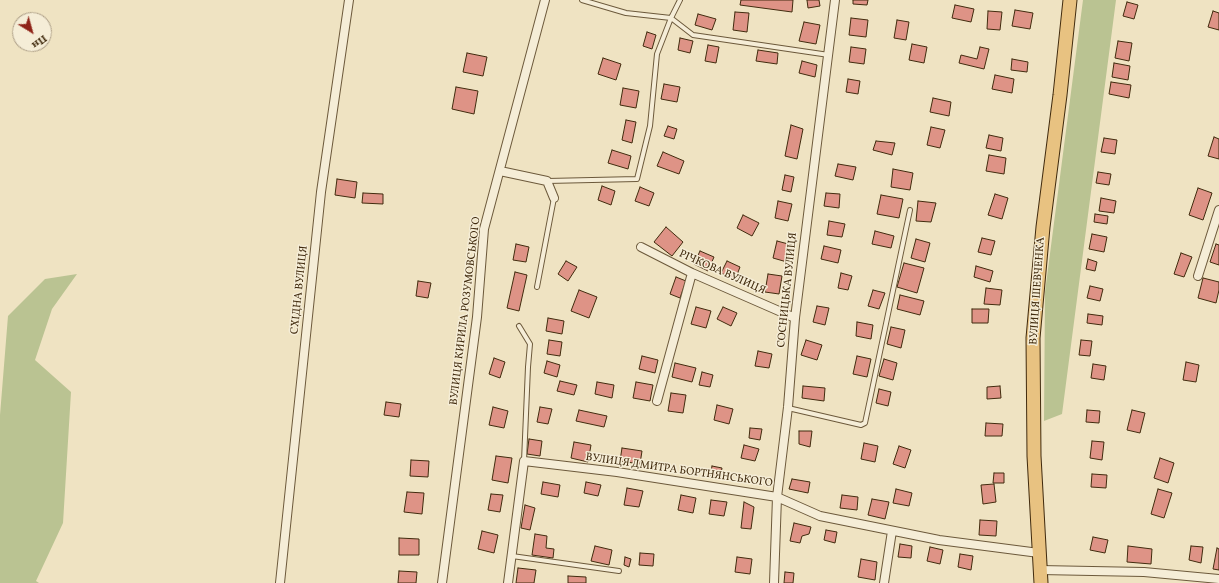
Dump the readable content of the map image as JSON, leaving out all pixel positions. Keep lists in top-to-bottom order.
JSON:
{
  "streets": {
    "main road": ["ВУЛИЦЯ ШЕВЧЕНКА"],
    "street": [
      "РІЧКОВА ВУЛИЦЯ",
      "СХІДНА ВУЛИЦЯ",
      "СОСНИЦЬКА ВУЛИЦЯ",
      "ВУЛИЦЯ КИРИЛА РОЗУМОВСЬКОГО",
      "ВУЛИЦЯ ДМИТРА БОРТНЯНСЬКОГО"
    ]
  },
  "crossings": [
    ["РІЧКОВА ВУЛИЦЯ", "СОСНИЦЬКА ВУЛИЦЯ"],
    ["СОСНИЦЬКА ВУЛИЦЯ", "ВУЛИЦЯ ДМИТРА БОРТНЯНСЬКОГО"],
    ["ВУЛИЦЯ ШЕВЧЕНКА", "ВУЛИЦЯ ДМИТРА БОРТНЯНСЬКОГО"]
  ],
  "north": "bottom right"
}
